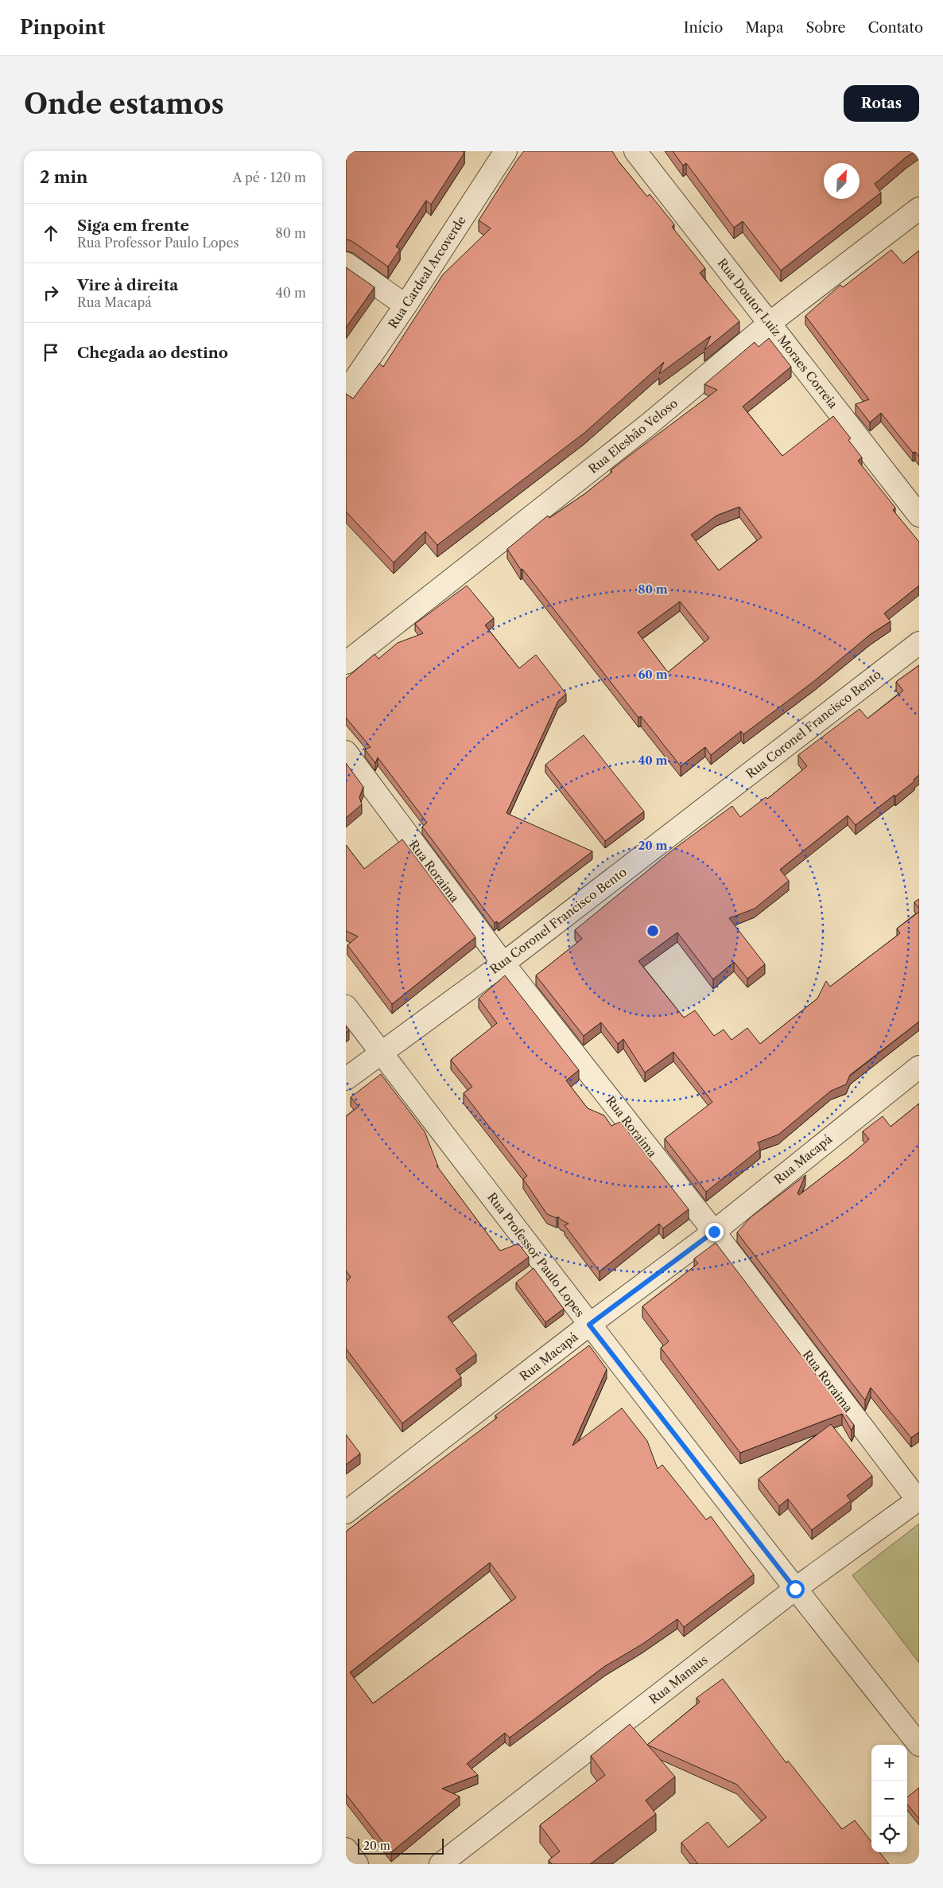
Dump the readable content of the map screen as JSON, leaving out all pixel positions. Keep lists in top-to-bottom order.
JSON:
{
  "streets": {
    "street": [
      "Rua Cardeal Arcoverde",
      "Rua Doutor Luiz Moraes Correia",
      "Rua Elesbão Veloso",
      "Rua Coronel Francisco Bento",
      "Rua Roraima",
      "Rua Macapá",
      "Rua Professor Paulo Lopes",
      "Rua Manaus"
    ]
  },
  "crossings": [
    ["Rua Doutor Luiz Moraes Correia", "Rua Elesbão Veloso"],
    ["Rua Coronel Francisco Bento", "Rua Roraima"],
    ["Rua Coronel Francisco Bento", "Rua Professor Paulo Lopes"],
    ["Rua Roraima", "Rua Macapá"],
    ["Rua Roraima", "Rua Manaus"],
    ["Rua Macapá", "Rua Professor Paulo Lopes"],
    ["Rua Professor Paulo Lopes", "Rua Manaus"]
  ],
  "scale_bar": "20 m",
  "north": "top right",
  "page": {
    "header": "Pinpoint",
    "nav": [
      "Início",
      "Mapa",
      "Sobre",
      "Contato"
    ],
    "buttons": "Rotas",
    "title": "Onde estamos",
    "heading": ["2 min", "A pé · 120 m"],
    "list": [
      ["Siga em frente", "Rua Professor Paulo Lopes", "80 m"],
      ["Vire à direita", "Rua Macapá", "40 m"],
      "Chegada ao destino"
    ],
    "map_buttons": ["+", "−"],
    "scale": "20 m"
  },
  "rings": [
    "80 m",
    "60 m",
    "40 m",
    "20 m"
  ]
}
